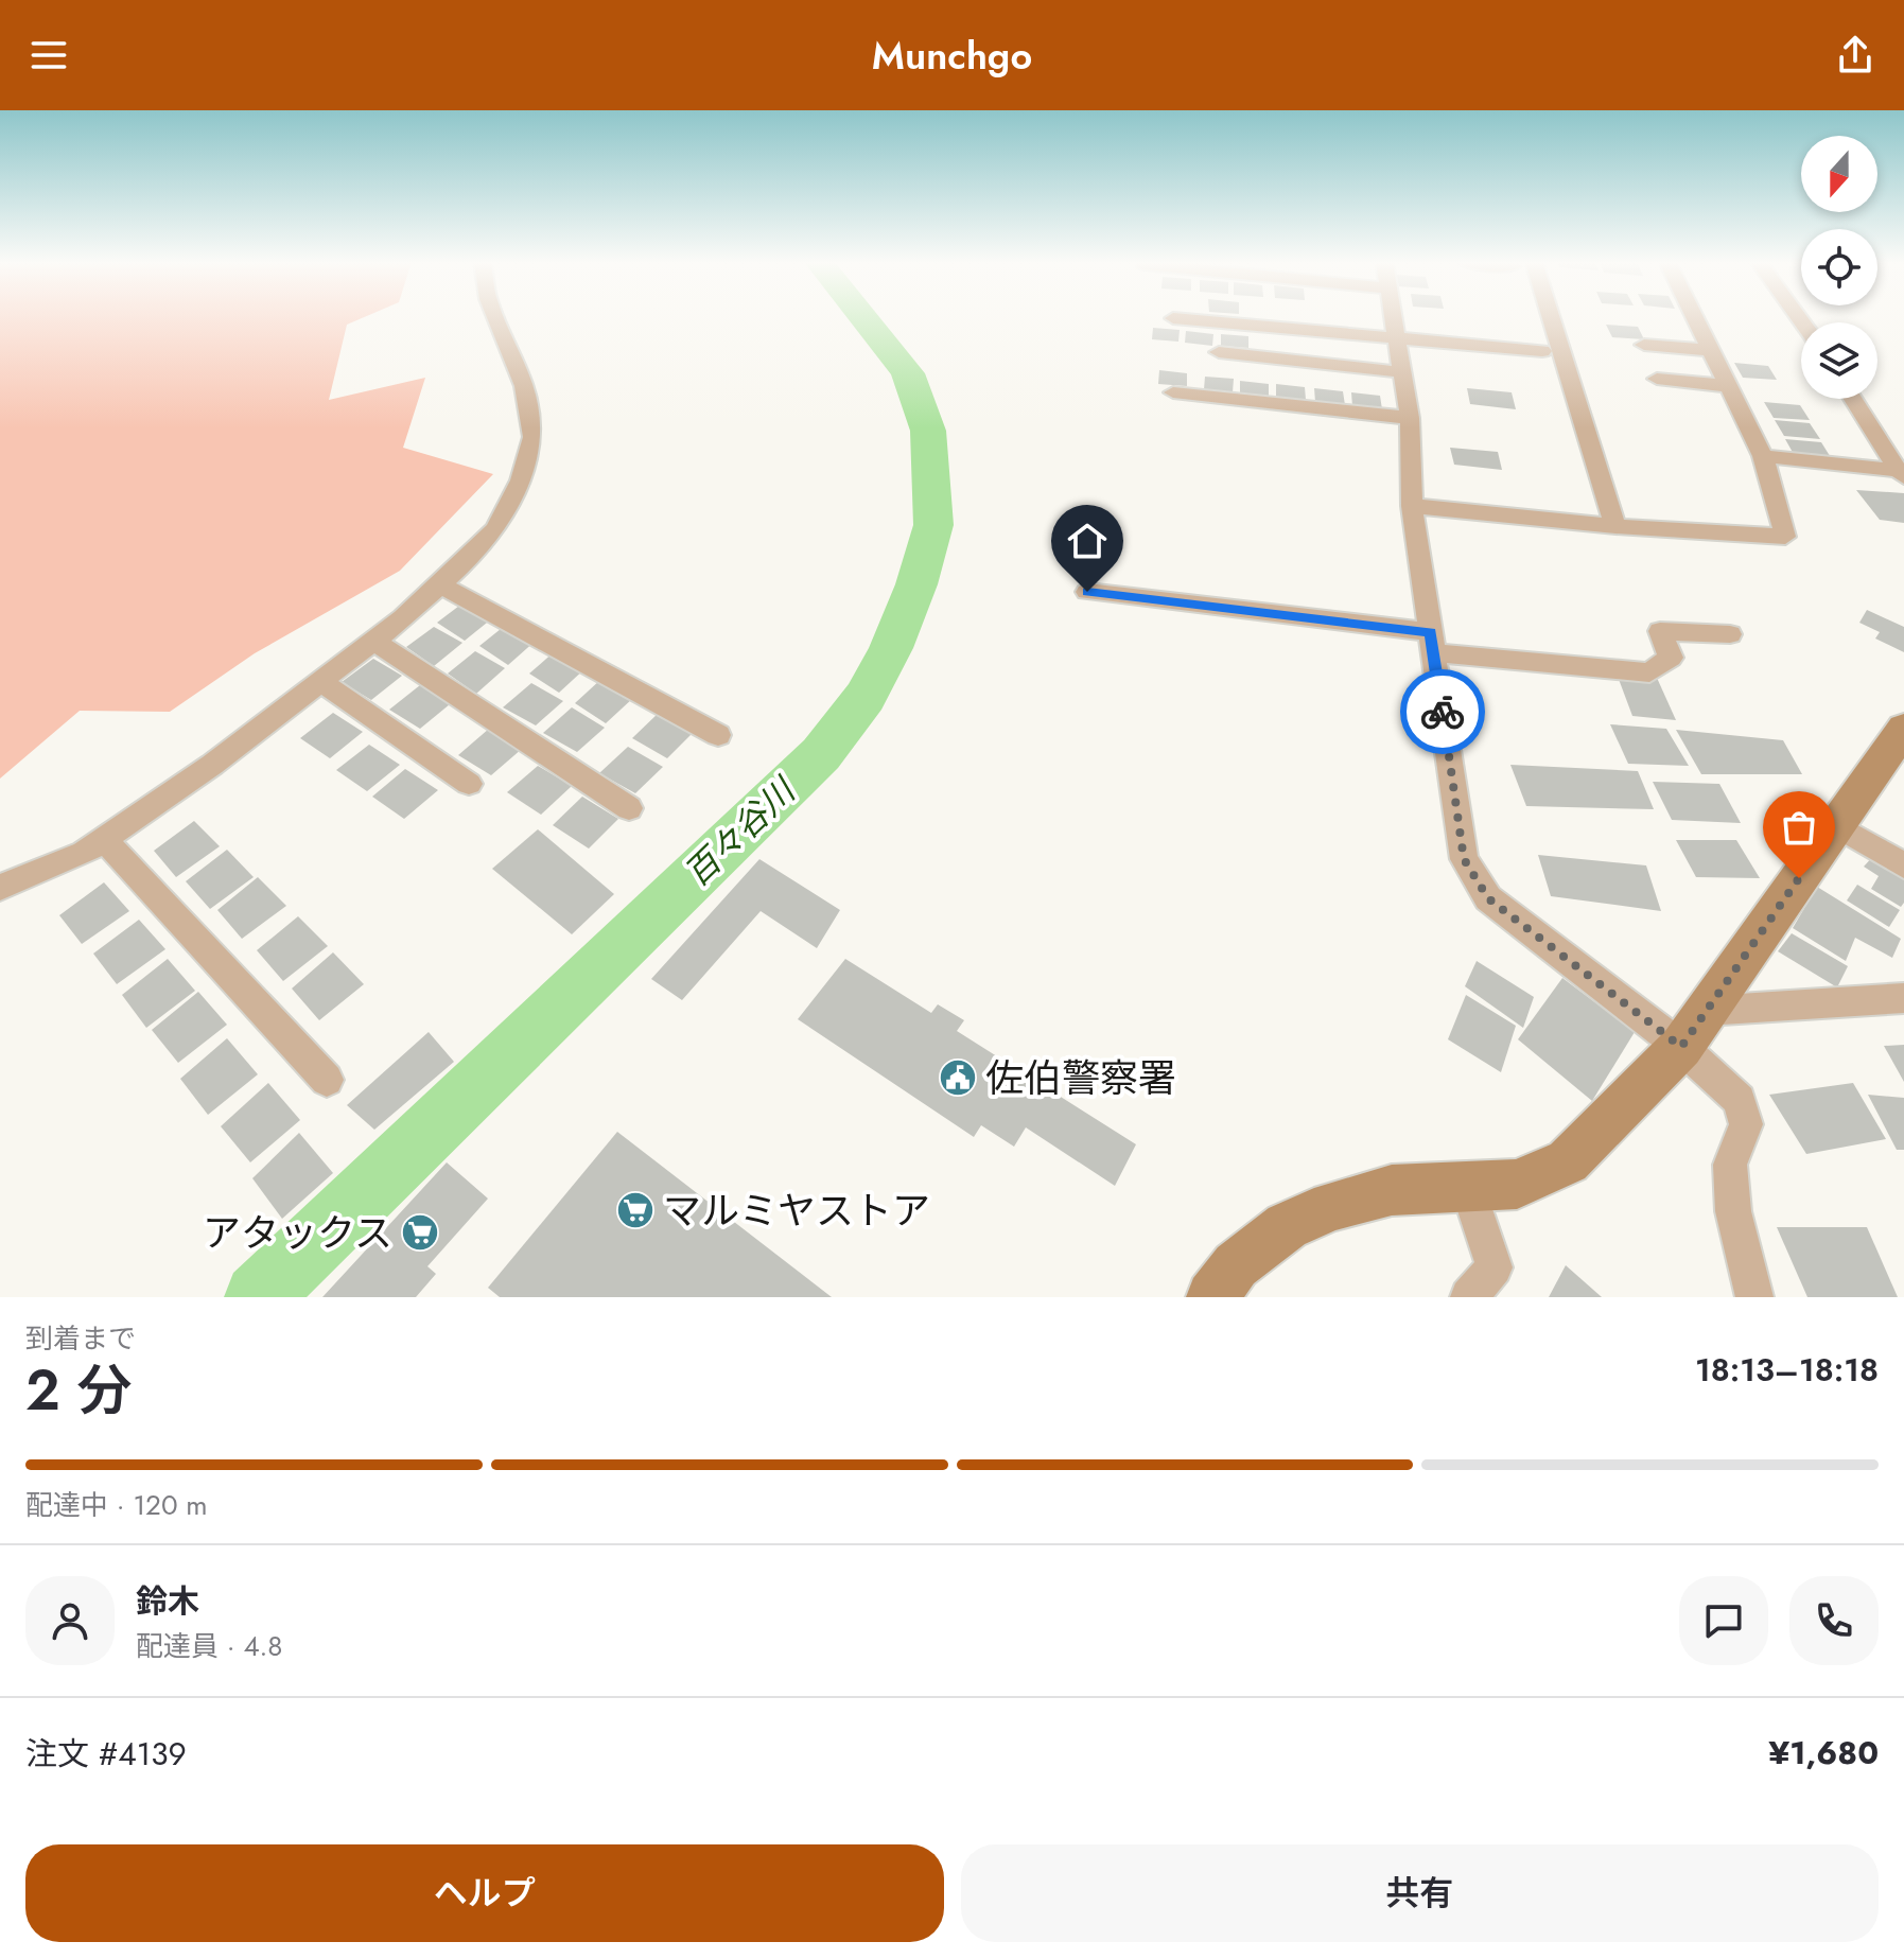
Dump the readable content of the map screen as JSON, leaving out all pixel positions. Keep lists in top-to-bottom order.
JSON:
{
  "water": ["百々谷川"],
  "places": {
    "public building": ["佐伯警察署"],
    "supermarket": ["マルミヤストア", "アタックス"]
  },
  "north": "bottom",
  "page": {
    "header": "Munchgo",
    "heading": ["2 分", "到着まで", "18:13–18:18"],
    "panel": [
      "鈴木",
      "配達員 · 4.8",
      "注文 #4139",
      "¥1,680"
    ],
    "bar": "配達中 · 120 m",
    "buttons": ["ヘルプ", "共有"]
  }
}
